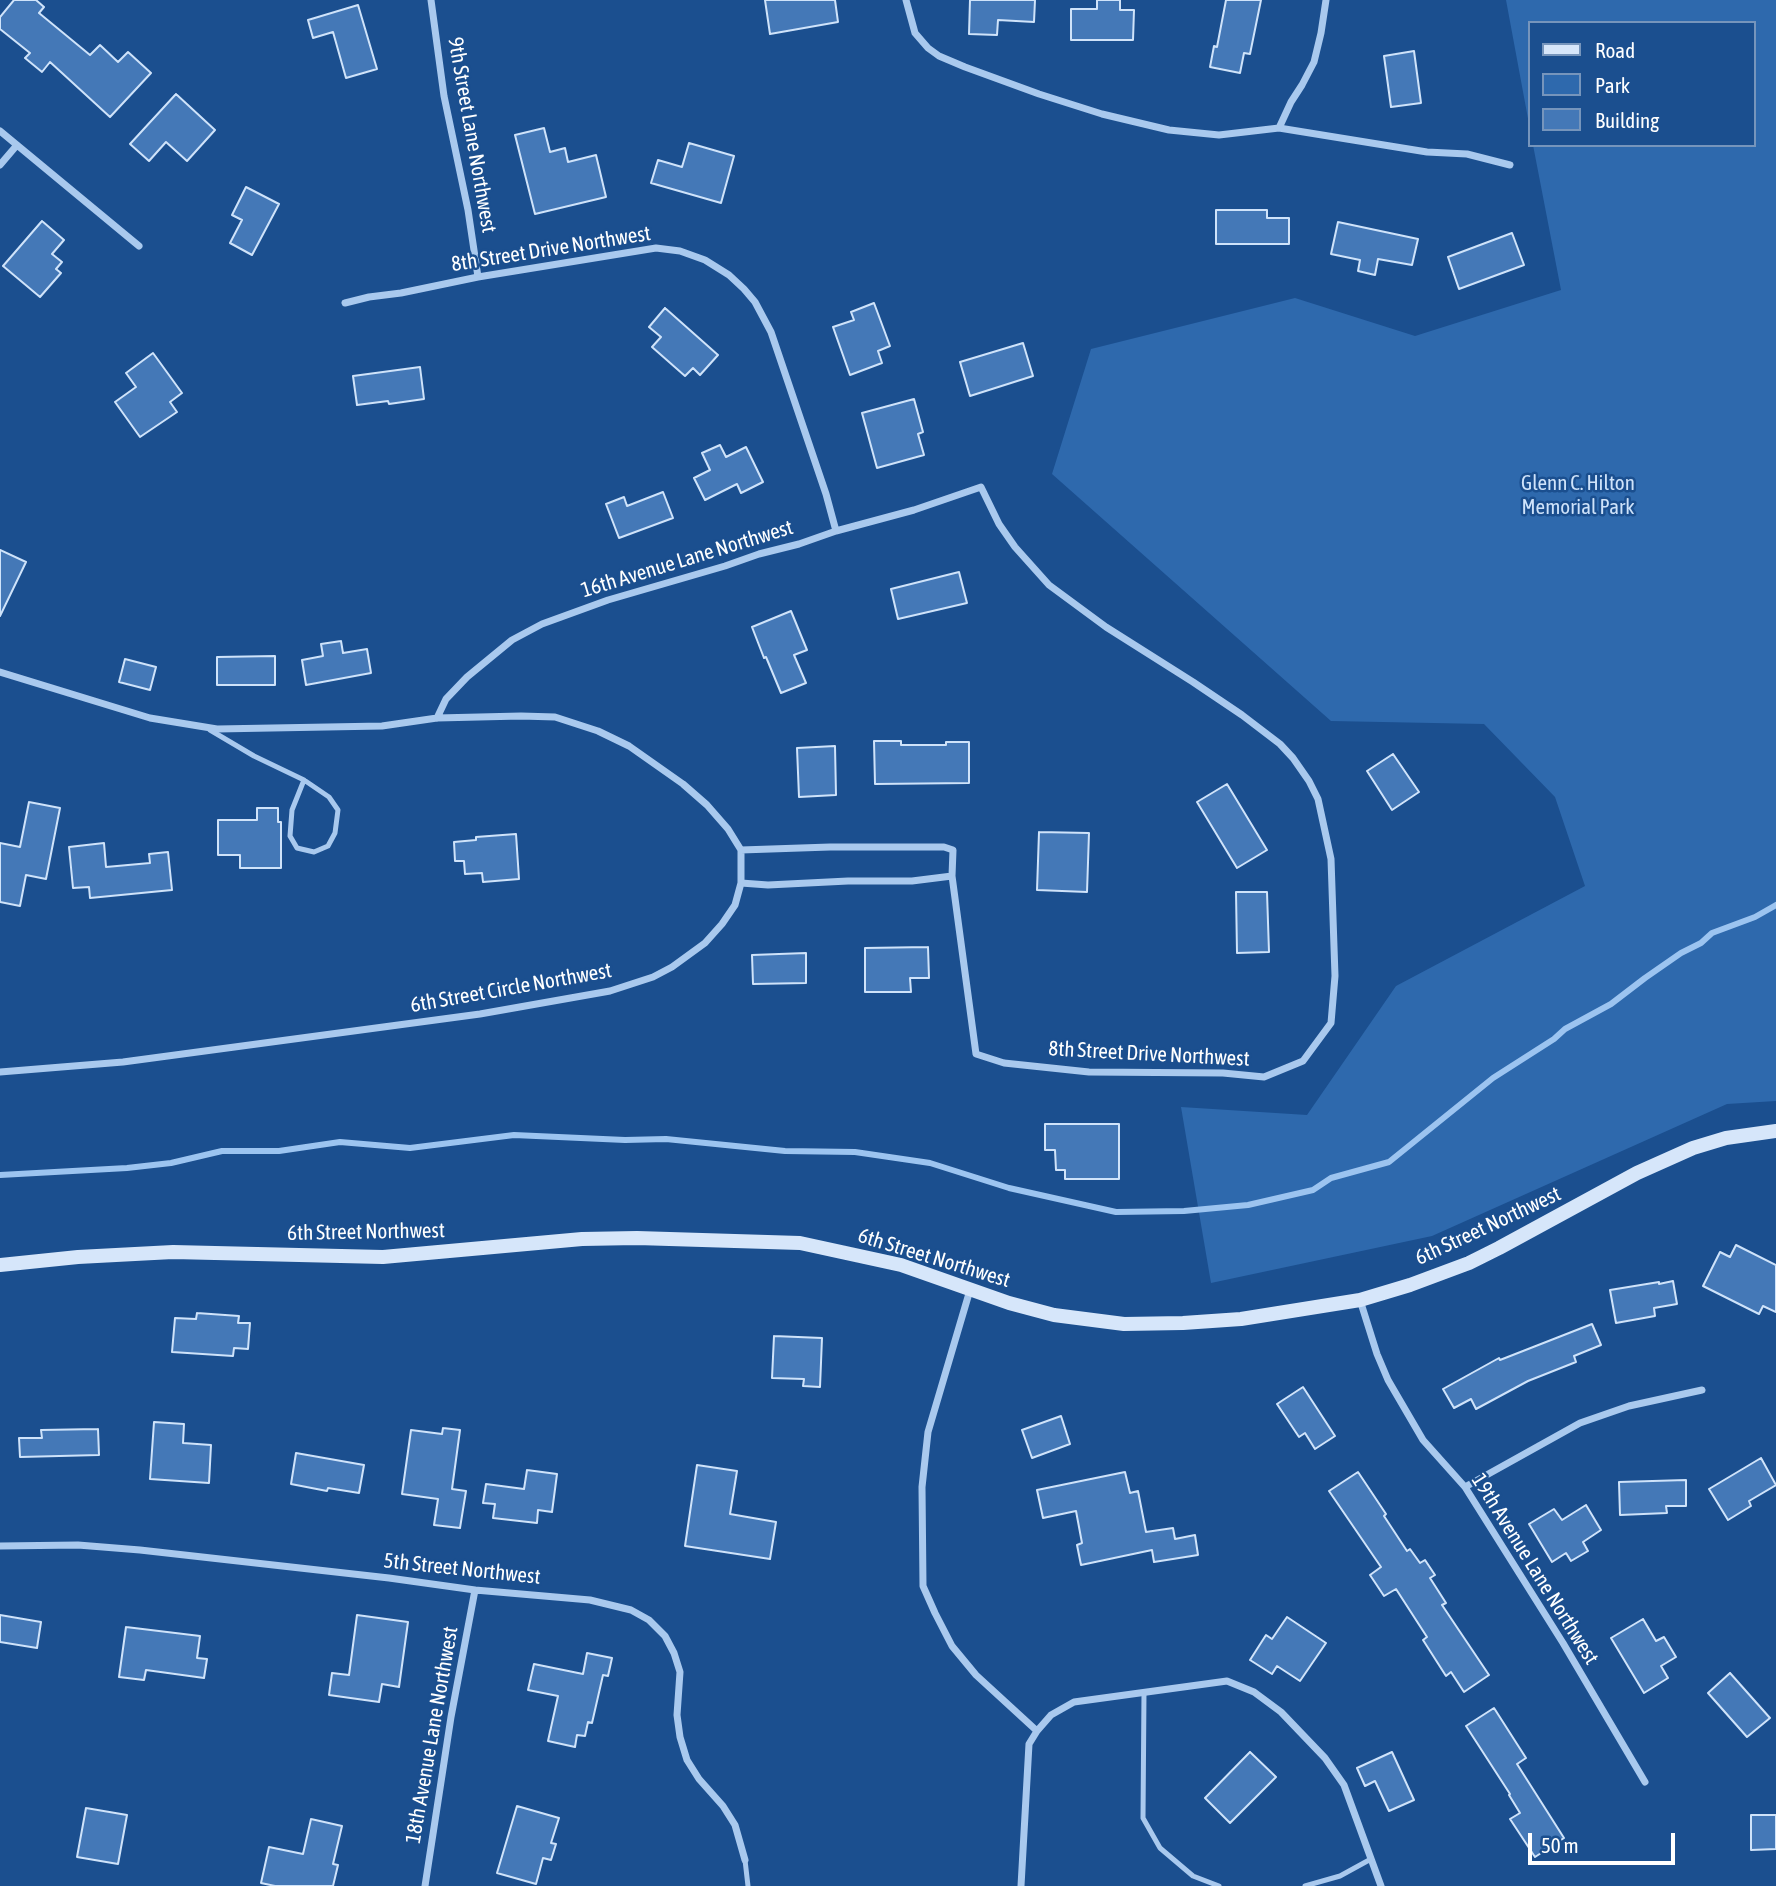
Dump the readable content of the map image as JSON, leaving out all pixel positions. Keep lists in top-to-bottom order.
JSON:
{
  "streets": {
    "street": [
      "9th Street Lane Northwest",
      "8th Street Drive Northwest",
      "16th Avenue Lane Northwest",
      "6th Street Circle Northwest",
      "6th Street Northwest",
      "5th Street Northwest",
      "19th Avenue Lane Northwest",
      "18th Avenue Lane Northwest"
    ]
  },
  "crossings": [
    ["9th Street Lane Northwest", "8th Street Drive Northwest"],
    ["8th Street Drive Northwest", "16th Avenue Lane Northwest"],
    ["6th Street Northwest", "19th Avenue Lane Northwest"],
    ["5th Street Northwest", "18th Avenue Lane Northwest"]
  ],
  "parks": ["Glenn C. Hilton Memorial Park"],
  "legend": ["Road", "Park", "Building"],
  "scale_bar": "50 m"
}
